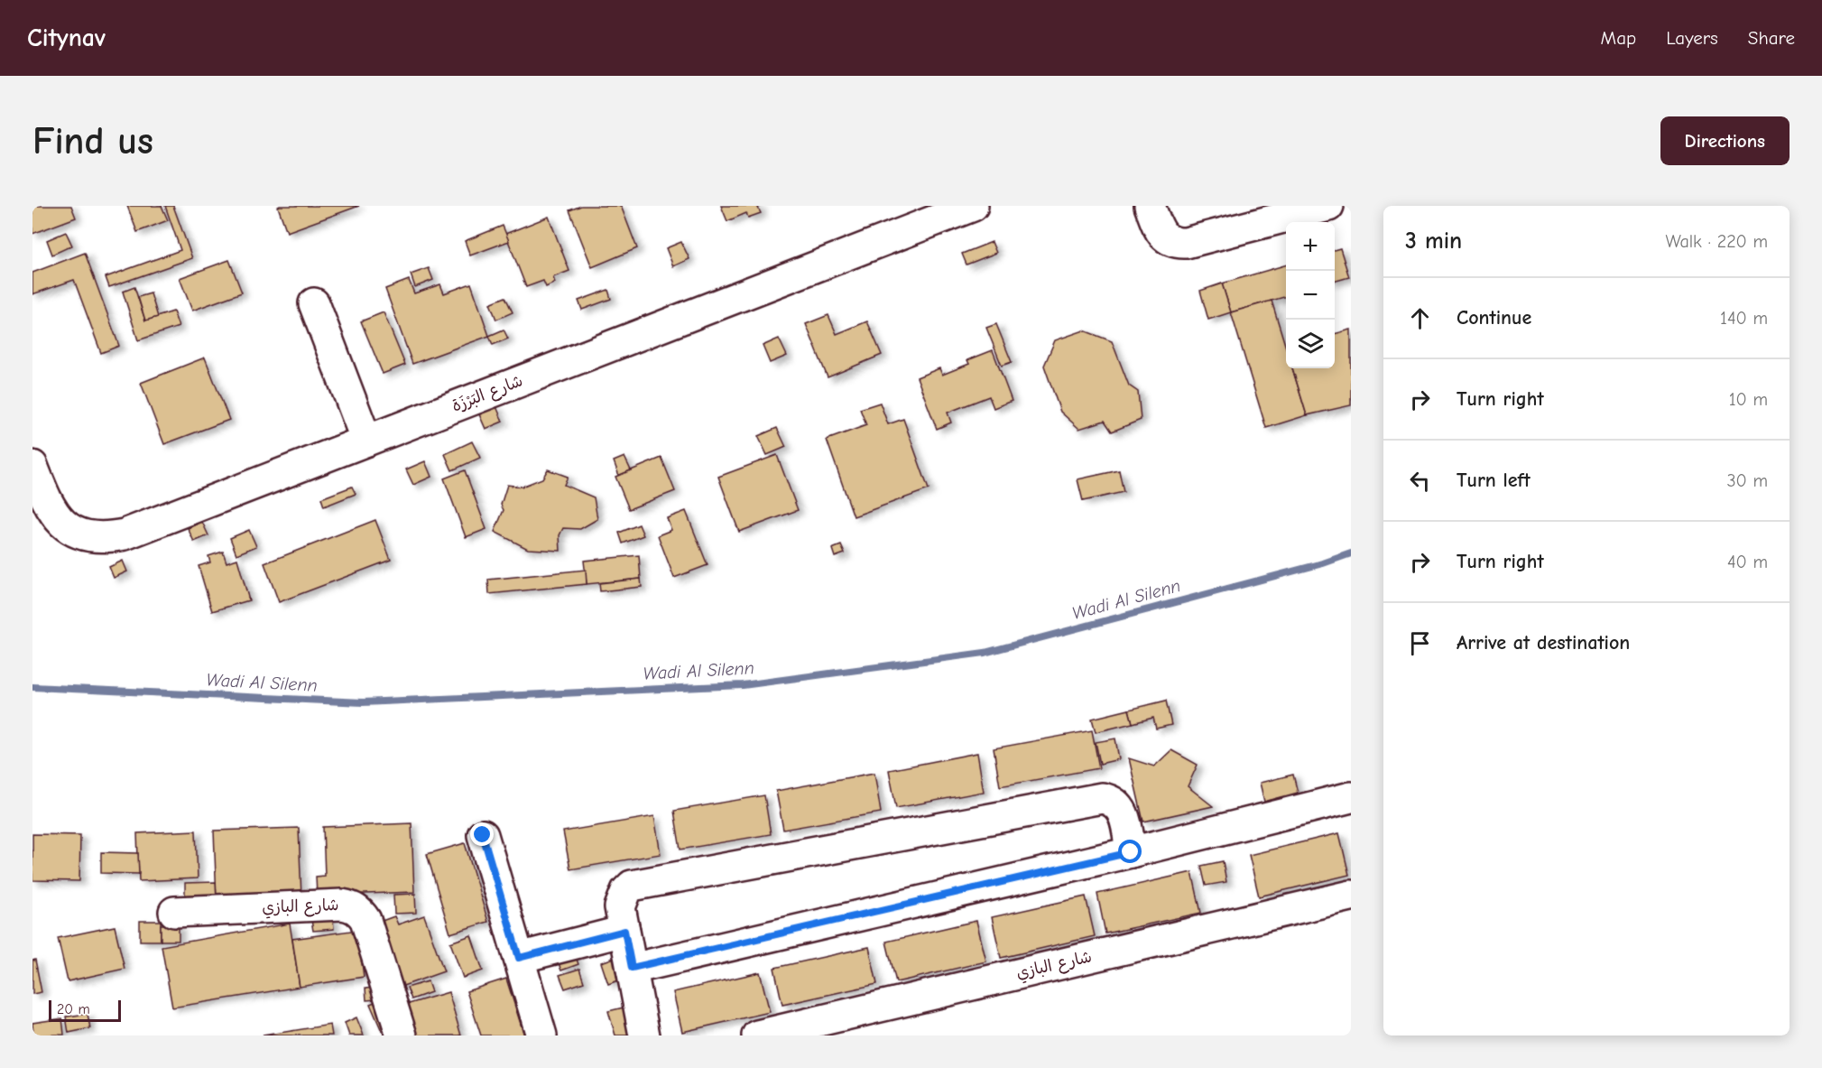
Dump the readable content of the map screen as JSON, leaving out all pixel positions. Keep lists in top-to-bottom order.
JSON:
{
  "streets": {
    "street": ["شارع البَرْزَة", "شارع البازي"]
  },
  "water": ["Wadi Al Silenn"],
  "scale_bar": "20 m",
  "page": {
    "header": "Citynav",
    "nav": ["Map", "Layers", "Share"],
    "buttons": "Directions",
    "title": "Find us",
    "heading": ["3 min", "Walk · 220 m"],
    "map_buttons": ["+", "−"],
    "list": [
      ["Continue", "140 m"],
      ["Turn right", "10 m"],
      ["Turn left", "30 m"],
      ["Turn right", "40 m"],
      "Arrive at destination"
    ],
    "scale": "20 m"
  }
}
